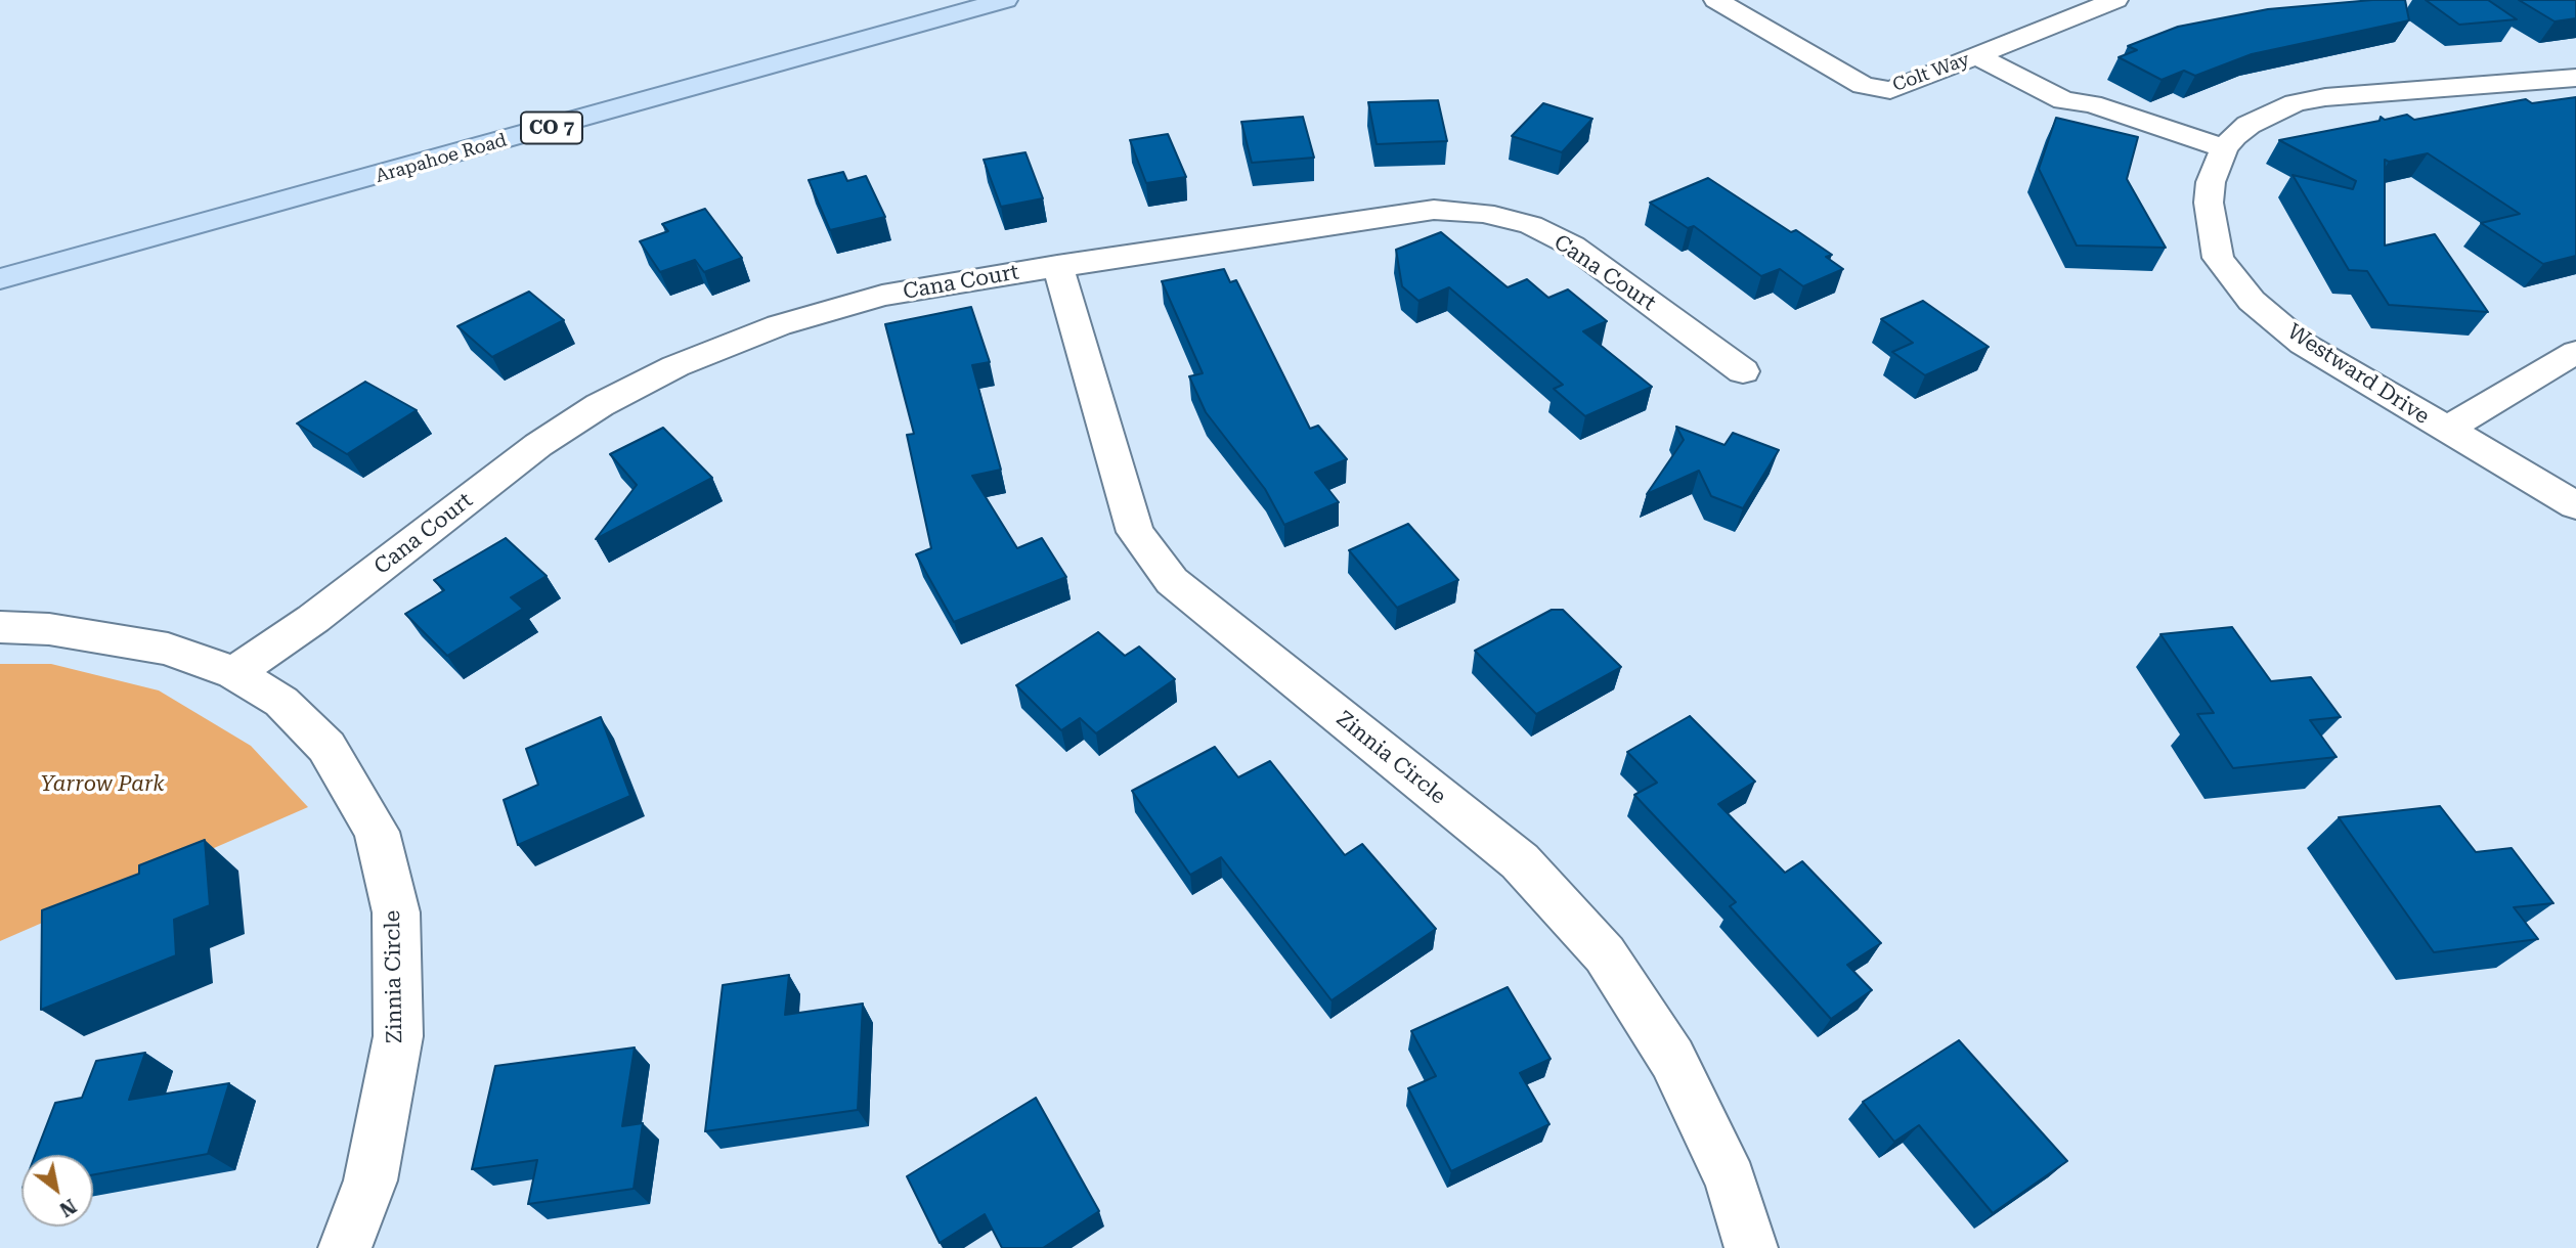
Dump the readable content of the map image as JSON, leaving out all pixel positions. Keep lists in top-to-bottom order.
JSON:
{
  "streets": {
    "main road": ["CO 7", "Arapahoe Road"],
    "street": [
      "Colt Way",
      "Cana Court",
      "Westward Drive",
      "Zinnia Circle"
    ]
  },
  "crossings": [
    ["Cana Court", "Zinnia Circle"]
  ],
  "parks": ["Yarrow Park"],
  "north": "bottom right"
}
